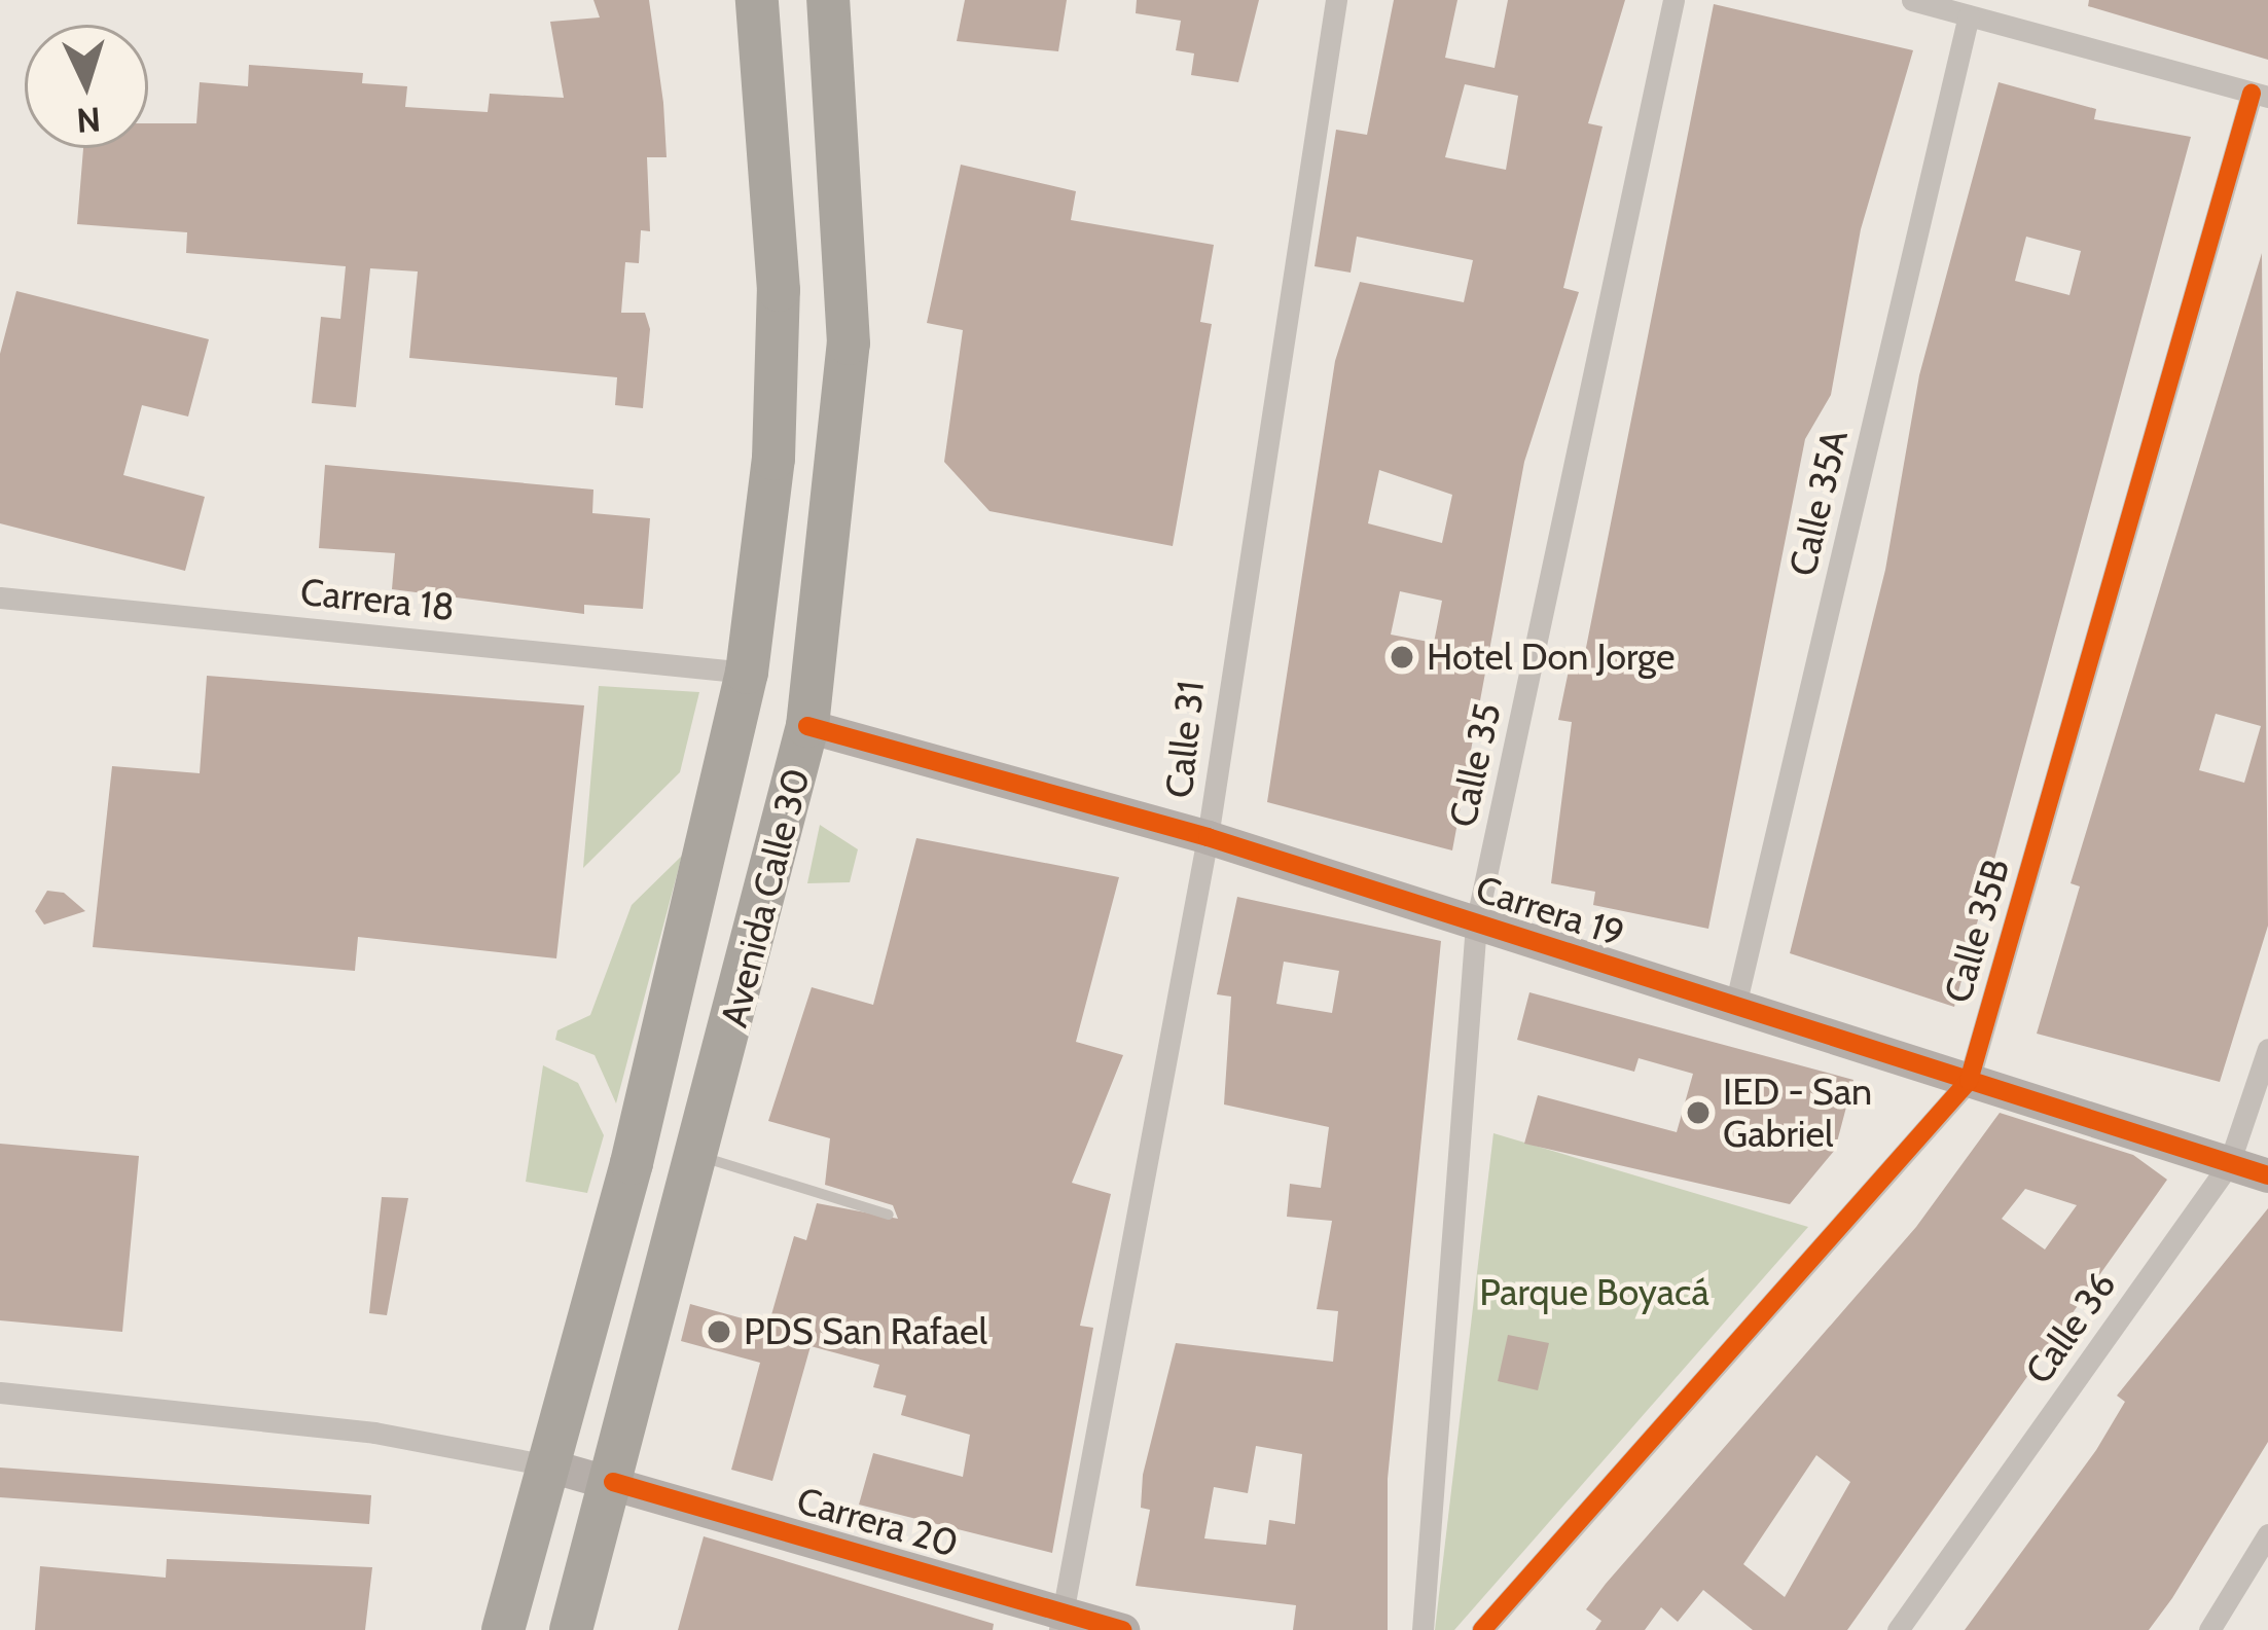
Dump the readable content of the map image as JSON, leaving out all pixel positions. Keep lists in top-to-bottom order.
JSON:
{
  "streets": {
    "highway": ["Avenida Calle 30"],
    "street": [
      "Calle 35A",
      "Carrera 18",
      "Calle 31",
      "Calle 35",
      "Carrera 19",
      "Calle 35B",
      "Calle 36",
      "Carrera 20"
    ]
  },
  "crossings": [
    ["Calle 35A", "Carrera 19"],
    ["Carrera 18", "Avenida Calle 30"],
    ["Calle 31", "Carrera 19"],
    ["Calle 31", "Carrera 20"],
    ["Calle 35", "Carrera 19"],
    ["Avenida Calle 30", "Carrera 19"],
    ["Avenida Calle 30", "Carrera 20"],
    ["Carrera 19", "Calle 35B"],
    ["Carrera 19", "Calle 36"]
  ],
  "parks": ["Parque Boyacá"],
  "places": ["Hotel Don Jorge", "IED - San Gabriel", "PDS San Rafael"],
  "north": "bottom"
}
